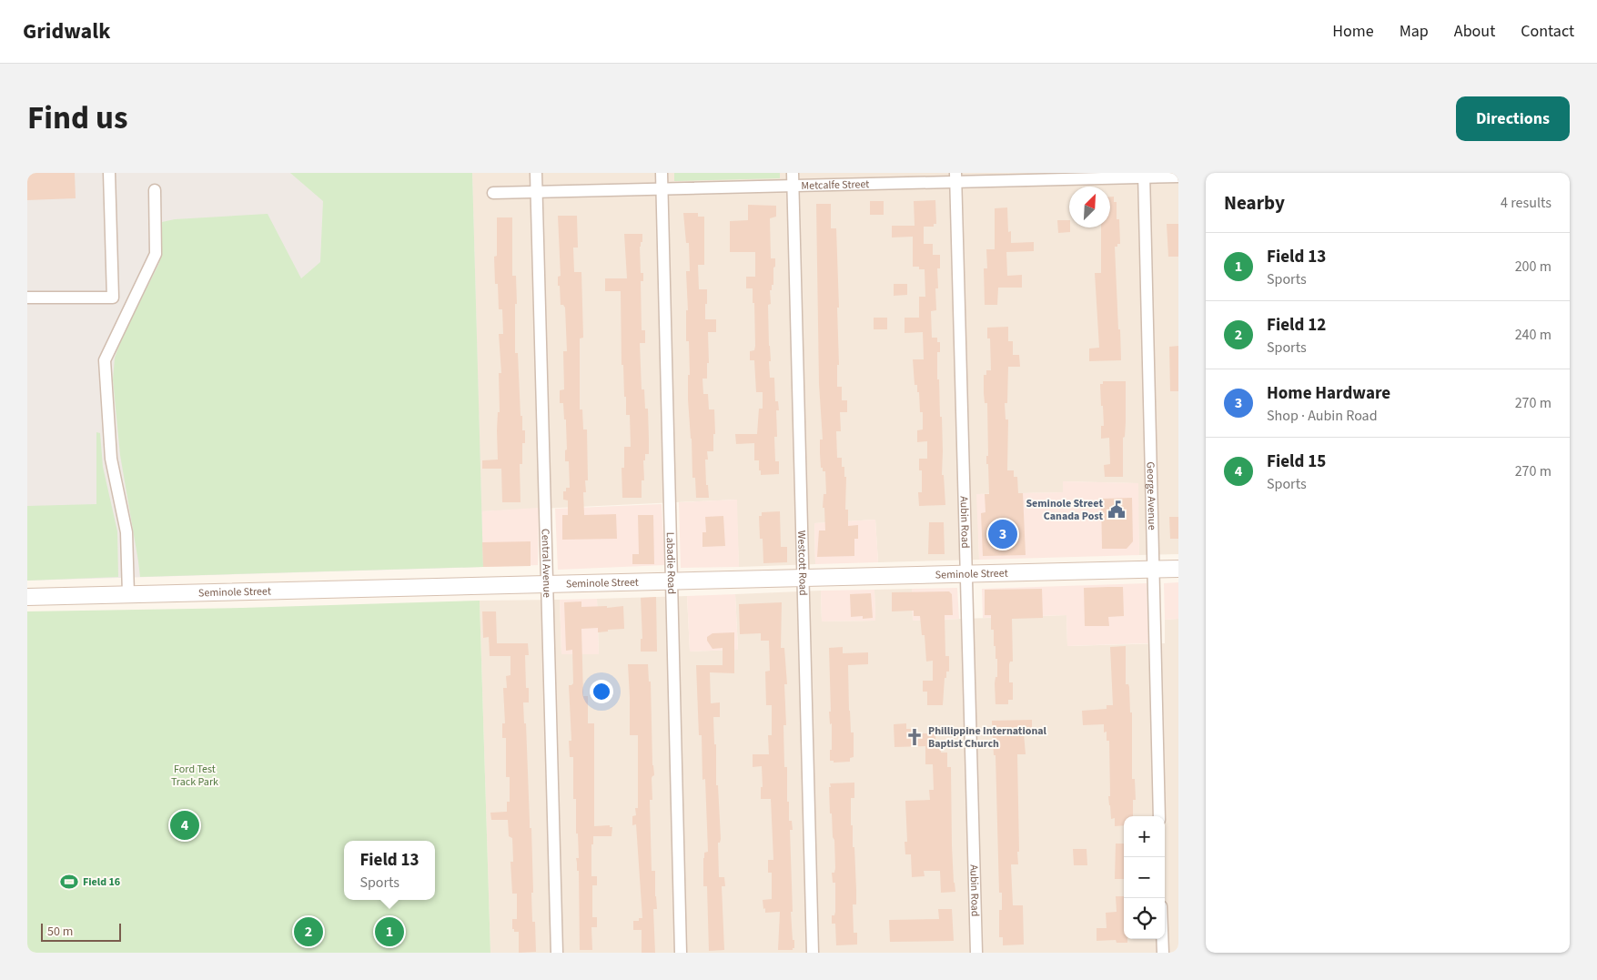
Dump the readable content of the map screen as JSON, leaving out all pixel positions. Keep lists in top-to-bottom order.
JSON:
{
  "streets": {
    "street": [
      "Metcalfe Street",
      "George Avenue",
      "Aubin Road",
      "Central Avenue",
      "Labadie Road",
      "Westcott Road",
      "Seminole Street"
    ]
  },
  "crossings": [
    ["Metcalfe Street", "George Avenue"],
    ["Metcalfe Street", "Aubin Road"],
    ["Metcalfe Street", "Central Avenue"],
    ["Metcalfe Street", "Labadie Road"],
    ["Metcalfe Street", "Westcott Road"],
    ["George Avenue", "Seminole Street"],
    ["Aubin Road", "Seminole Street"],
    ["Central Avenue", "Seminole Street"],
    ["Labadie Road", "Seminole Street"],
    ["Westcott Road", "Seminole Street"]
  ],
  "parks": ["Ford Test Track Park"],
  "places": {
    "public building": ["Seminole Street Canada Post"],
    "church": ["Phillippine International Baptist Church"],
    "sports": ["Field 16"]
  },
  "scale_bar": "50 m",
  "north": "top right",
  "page": {
    "header": "Gridwalk",
    "nav": [
      "Home",
      "Map",
      "About",
      "Contact"
    ],
    "title": "Find us",
    "buttons": "Directions",
    "heading": ["Nearby", "4 results"],
    "list": [
      {
        "mark": "1",
        "name": "Field 13",
        "note": "Sports",
        "value": "200 m"
      },
      {
        "mark": "2",
        "name": "Field 12",
        "note": "Sports",
        "value": "240 m"
      },
      {
        "mark": "3",
        "name": "Home Hardware",
        "note": "Shop · Aubin Road",
        "value": "270 m"
      },
      {
        "mark": "4",
        "name": "Field 15",
        "note": "Sports",
        "value": "270 m"
      }
    ],
    "pins": [
      "3",
      "4",
      "1",
      "2"
    ],
    "map_buttons": ["+", "−"],
    "popup": ["Field 13", "Sports"],
    "scale": "50 m"
  }
}
